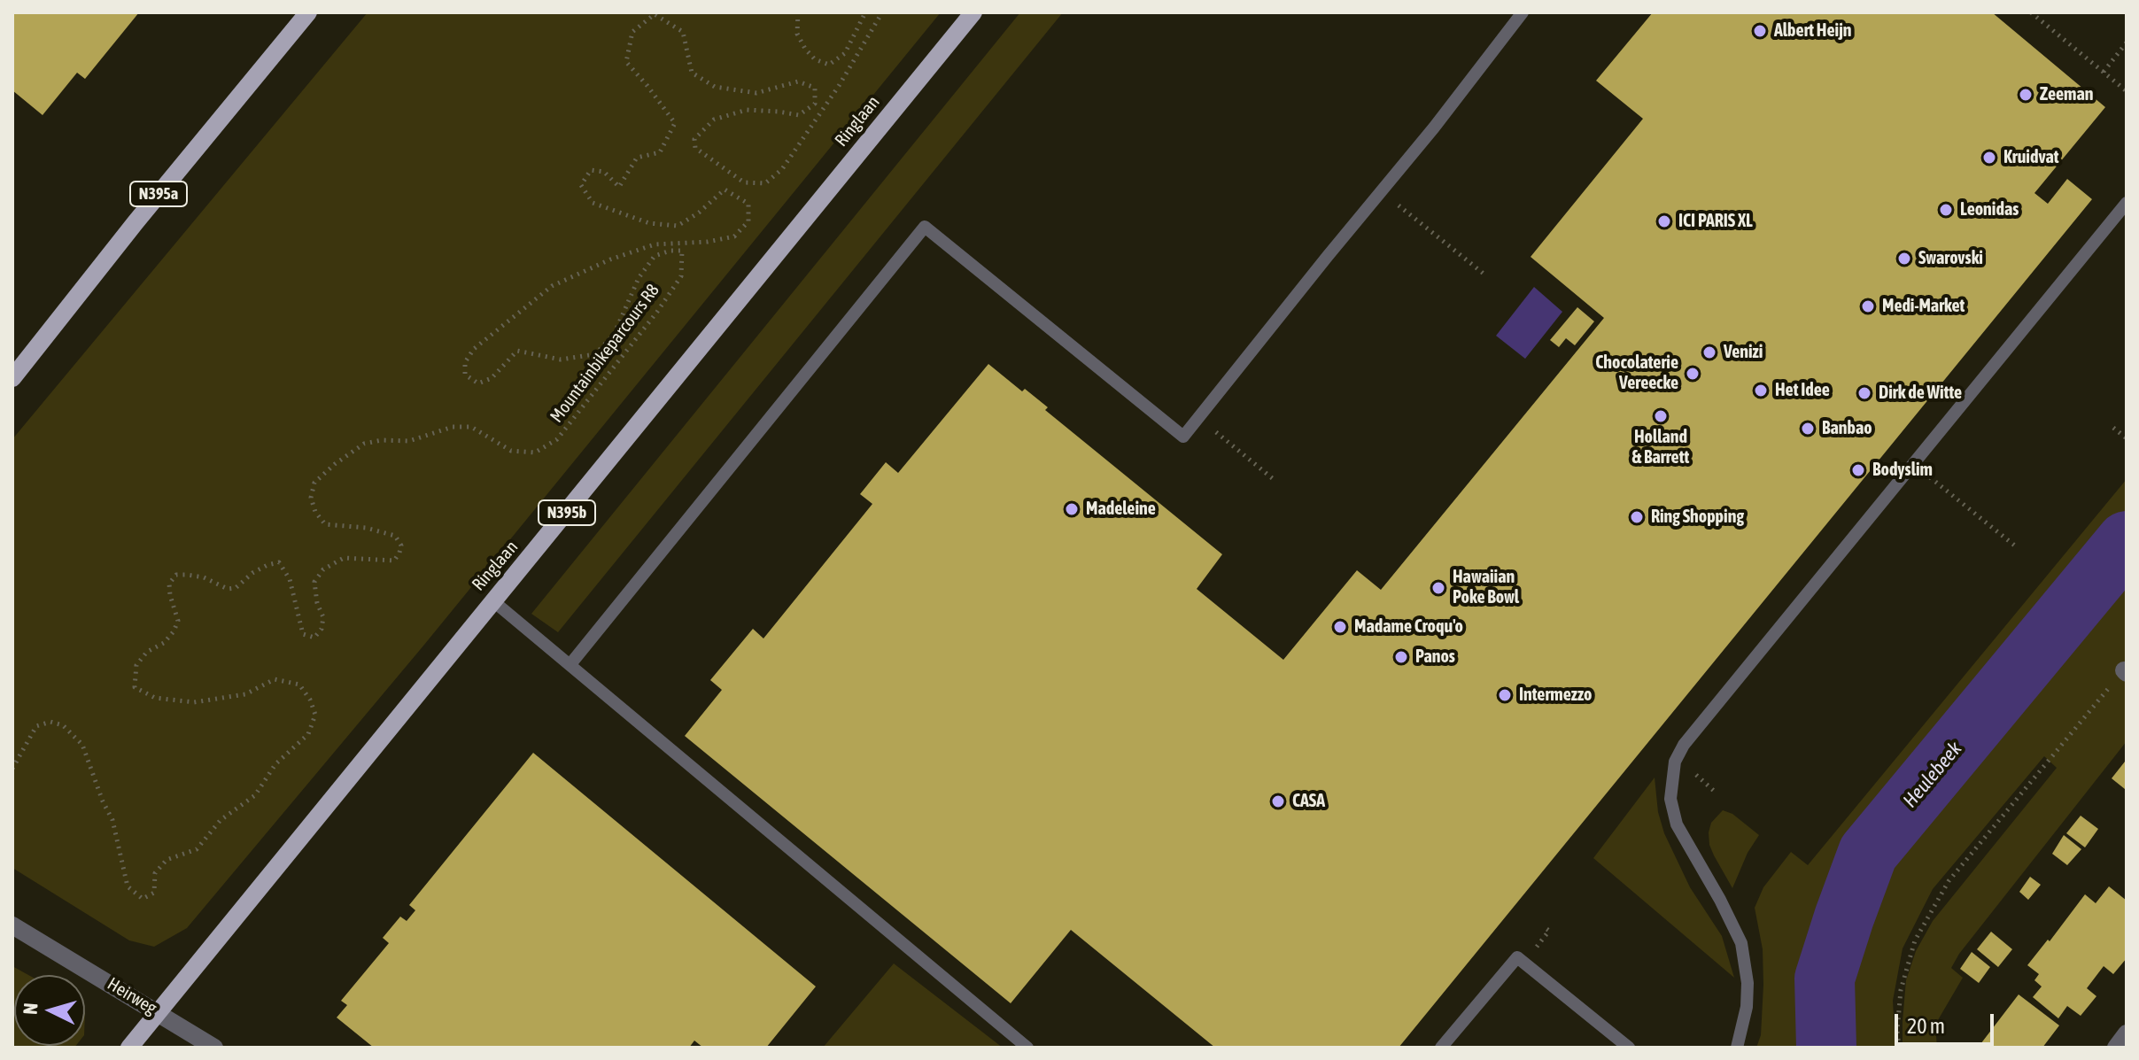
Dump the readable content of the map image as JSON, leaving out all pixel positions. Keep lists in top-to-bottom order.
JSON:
{
  "streets": {
    "main road": ["Ringlaan", "N395a", "N395b"],
    "street": ["Heirweg"],
    "path": ["Mountainbikeparcours R8"]
  },
  "crossings": [
    ["Ringlaan", "Heirweg"]
  ],
  "water": ["Heulebeek"],
  "places": [
    "Albert Heijn",
    "Zeeman",
    "Kruidvat",
    "Leonidas",
    "ICI PARIS XL",
    "Swarovski",
    "Medi-Market",
    "Venizi",
    "Chocolaterie Vereecke",
    "Het Idee",
    "Dirk de Witte",
    "Holland & Barrett",
    "Banbao",
    "Bodyslim",
    "Madeleine",
    "Ring Shopping",
    "Hawaiian Poke Bowl",
    "Madame Croqu'o",
    "Panos",
    "Intermezzo",
    "CASA"
  ],
  "scale_bar": "20 m",
  "north": "left"
}
